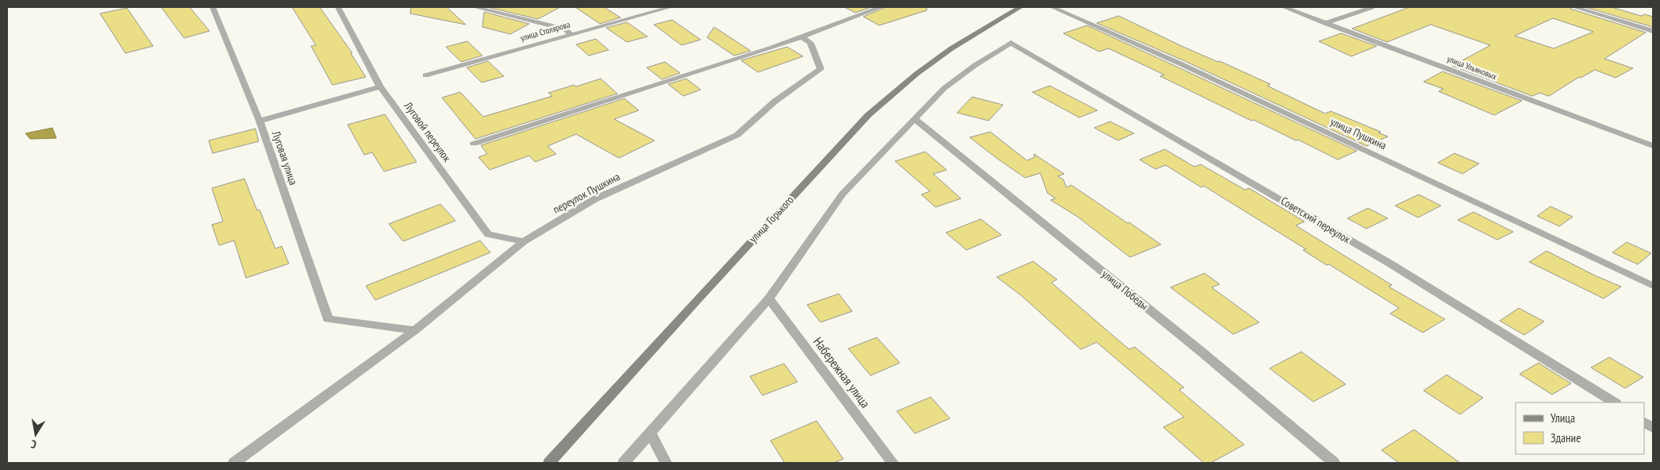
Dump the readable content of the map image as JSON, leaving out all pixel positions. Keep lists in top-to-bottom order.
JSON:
{
  "streets": {
    "main road": ["улица Горького"],
    "street": [
      "улица Столярова",
      "улица Ульяновых",
      "Луговой переулок",
      "улица Пушкина",
      "Луговая улица",
      "переулок Пушкина",
      "Советский переулок",
      "улица Победы",
      "Набережная улица"
    ]
  },
  "crossings": [
    ["Луговой переулок", "переулок Пушкина"],
    ["Луговая улица", "переулок Пушкина"],
    ["Советский переулок", "улица Победы"]
  ],
  "legend": ["Улица", "Здание"],
  "north": "bottom"
}
